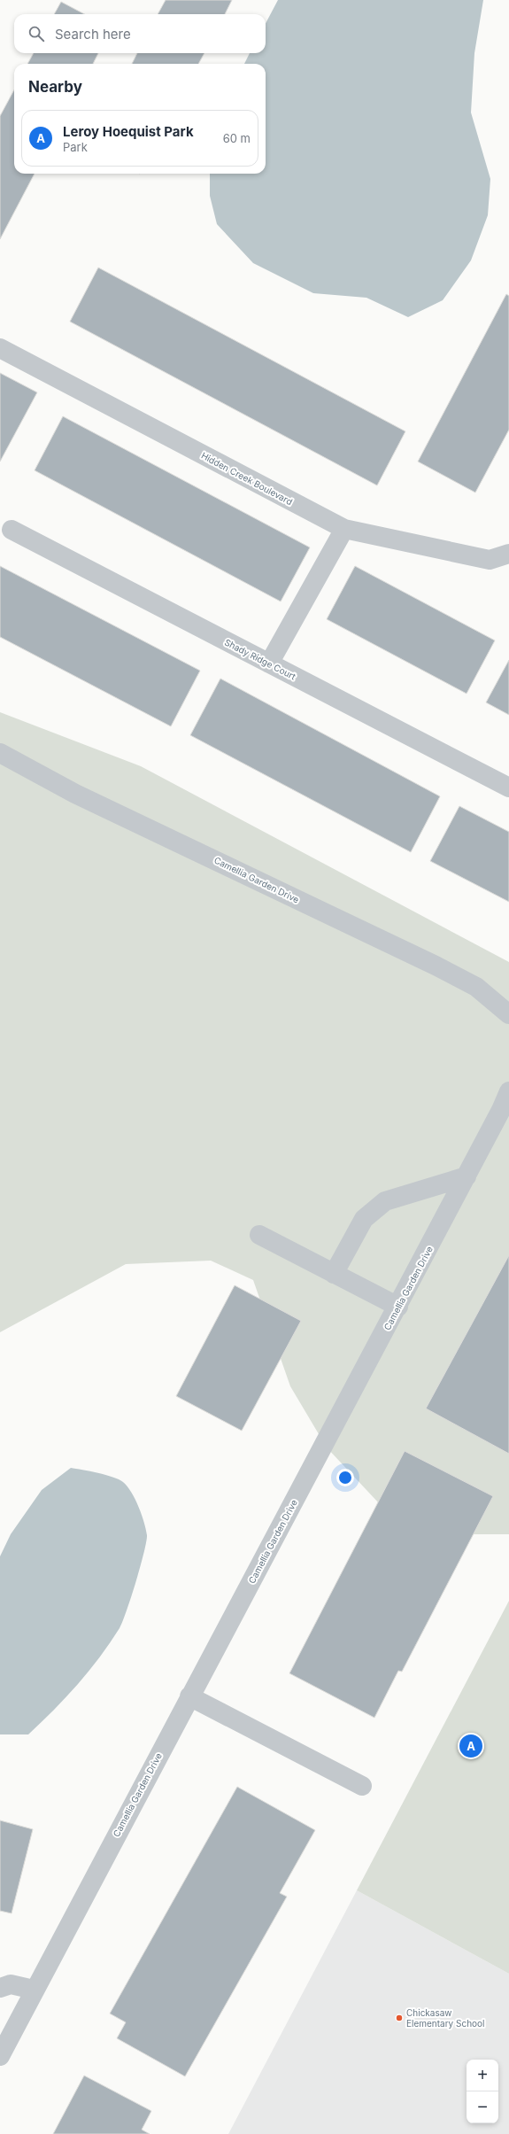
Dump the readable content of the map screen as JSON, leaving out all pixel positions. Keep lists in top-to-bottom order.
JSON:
{
  "streets": {
    "lane": ["Hidden Creek Boulevard", "Shady Ridge Court", "Camellia Garden Drive"]
  },
  "places": ["Chickasaw Elementary School"],
  "page": {
    "search": "Search here",
    "heading": "Nearby",
    "list": [
      {
        "mark": "A",
        "name": "Leroy Hoequist Park",
        "note": "Park",
        "value": "60 m"
      }
    ],
    "pins": "A",
    "map_buttons": ["+", "−"]
  }
}
